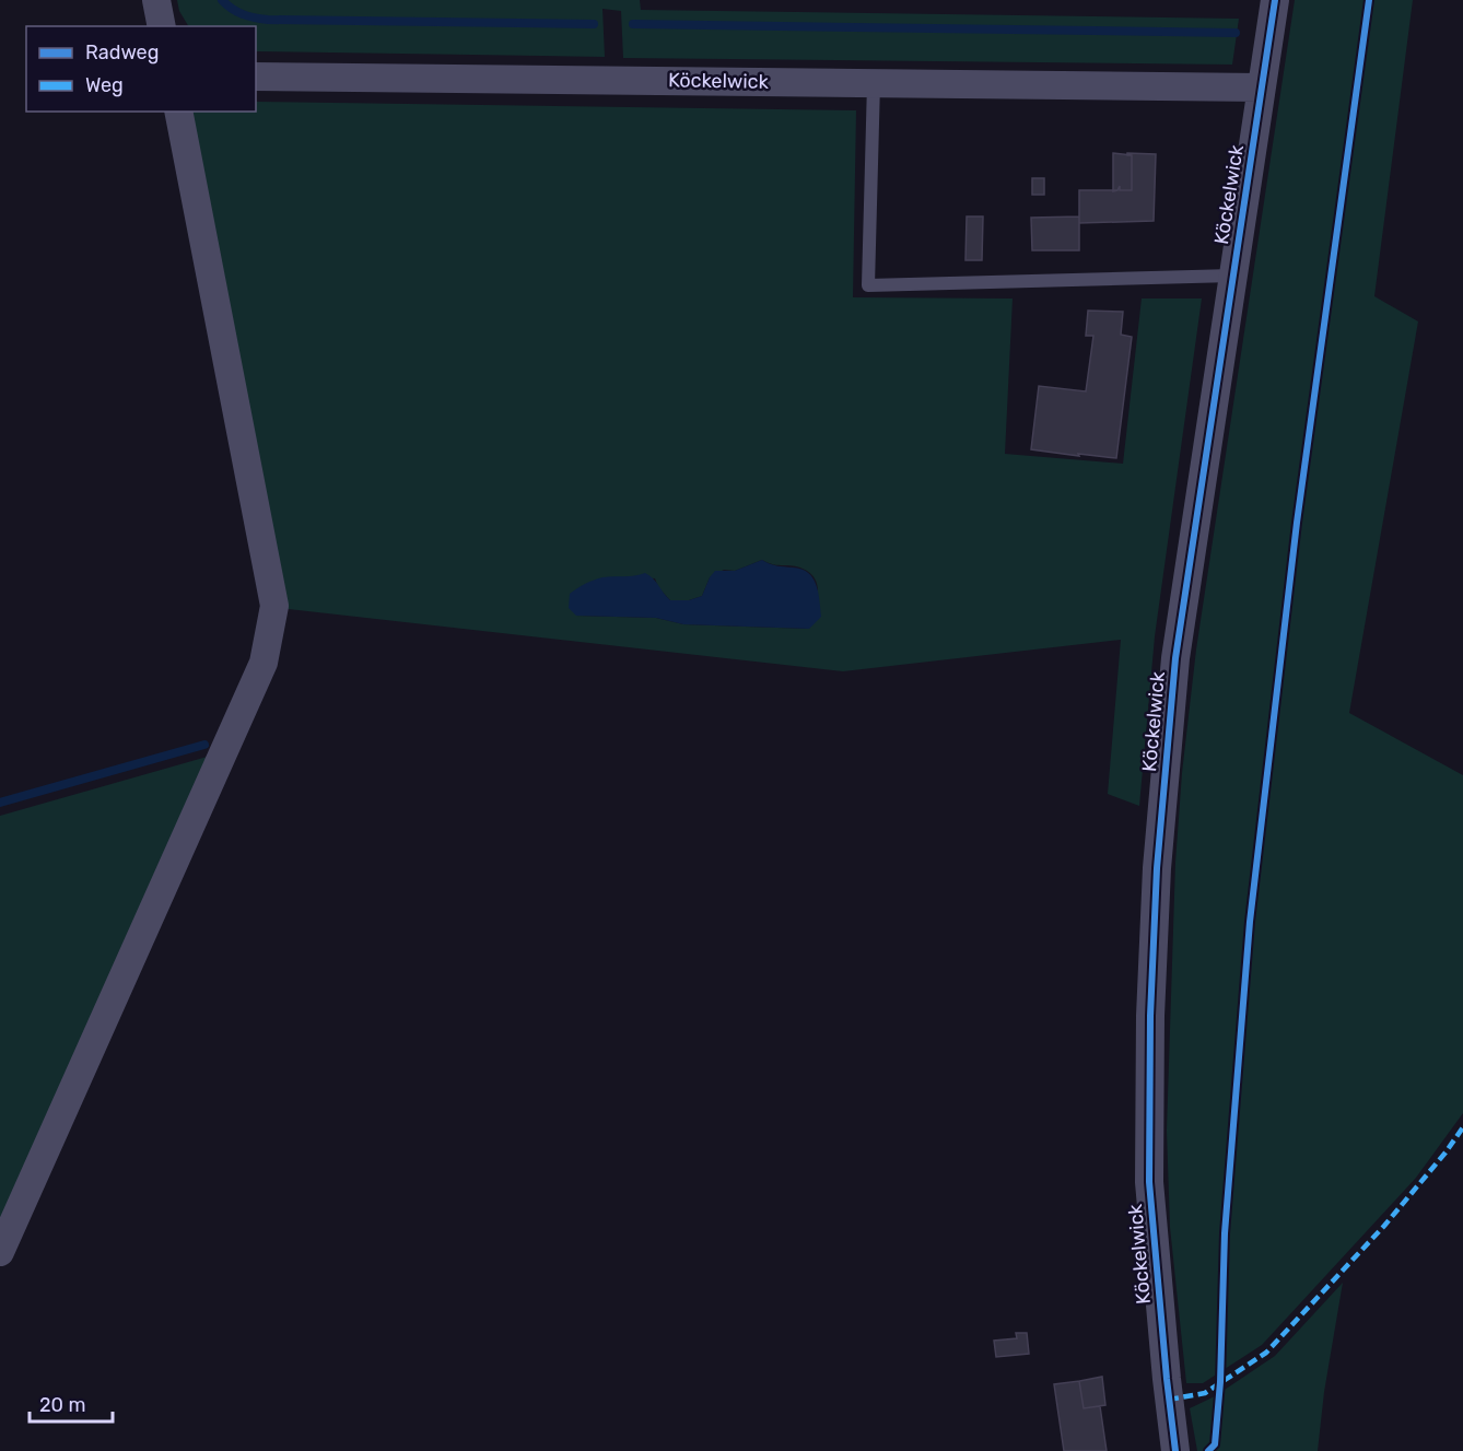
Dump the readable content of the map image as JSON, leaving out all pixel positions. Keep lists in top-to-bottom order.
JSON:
{
  "streets": {
    "street": ["Köckelwick"]
  },
  "legend": ["Radweg", "Weg"],
  "scale_bar": "20 m"
}
